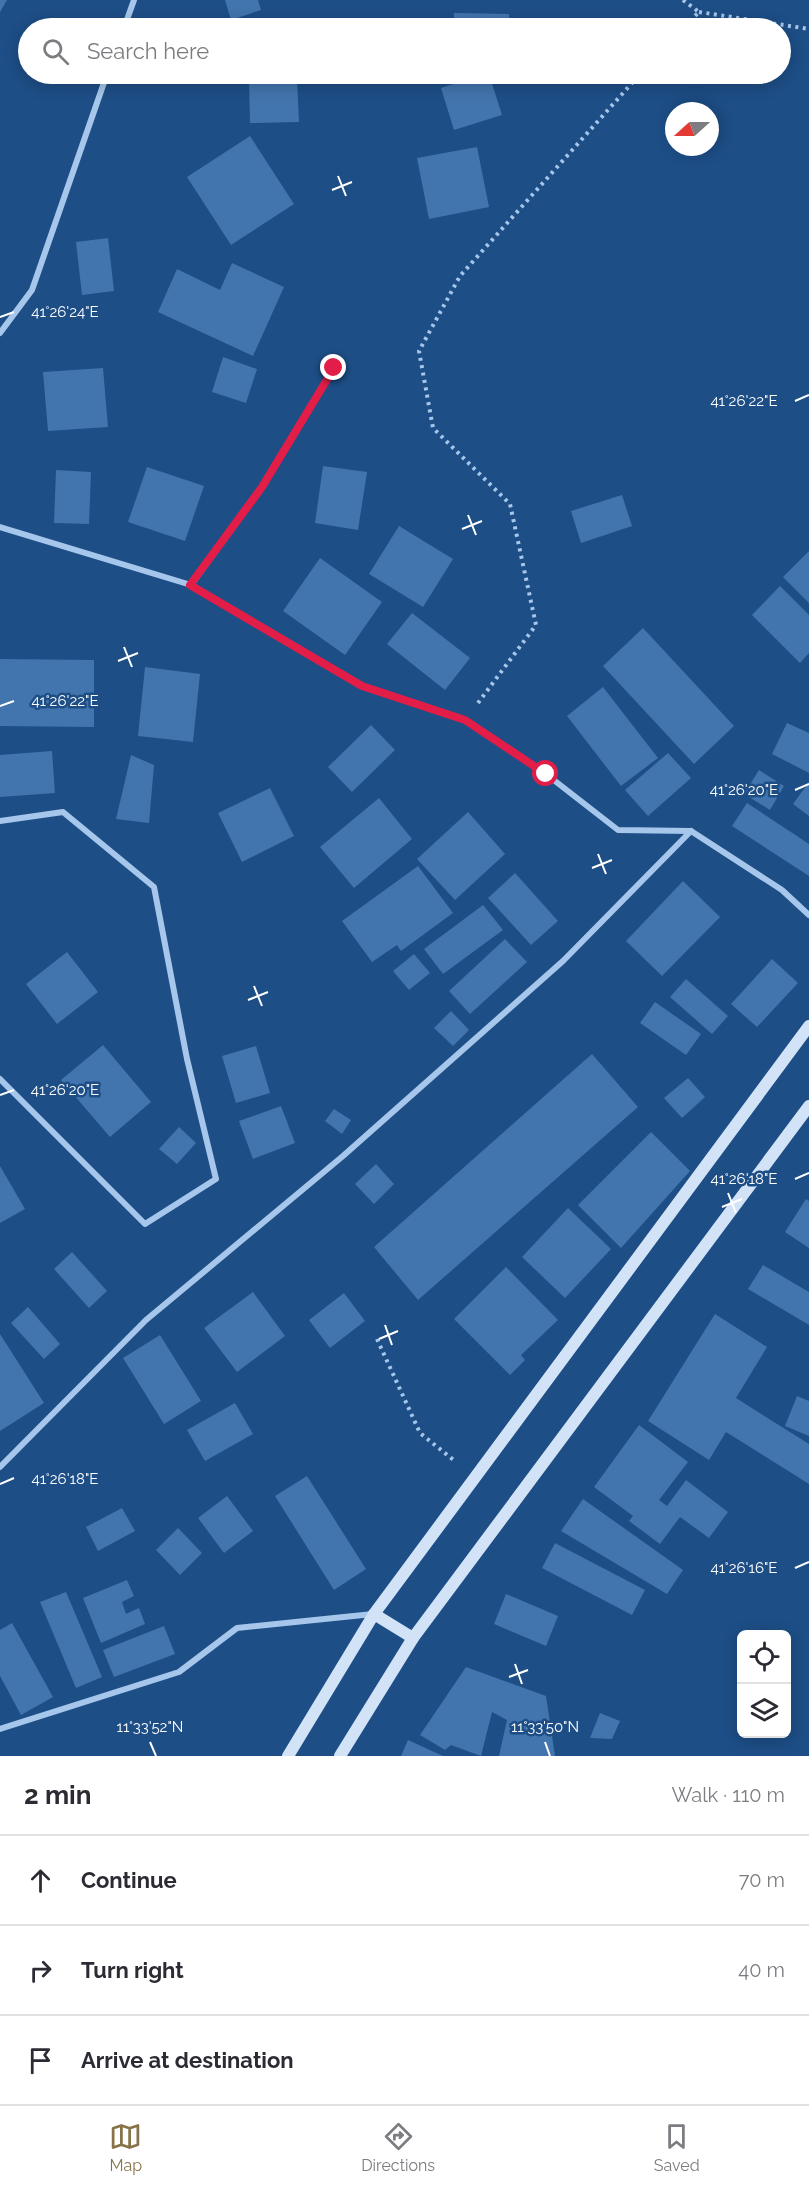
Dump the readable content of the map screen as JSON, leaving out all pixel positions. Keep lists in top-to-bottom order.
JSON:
{
  "north": "left",
  "page": {
    "search": "Search here",
    "heading": ["2 min", "Walk · 110 m"],
    "list": [
      ["Continue", "70 m"],
      ["Turn right", "40 m"],
      "Arrive at destination"
    ],
    "nav": ["Map", "Directions", "Saved"]
  },
  "coordinates": [
    "41°26'24\"E",
    "41°26'22\"E",
    "41°26'20\"E",
    "41°26'18\"E",
    "41°26'16\"E",
    "11°33'52\"N",
    "11°33'50\"N"
  ]
}
